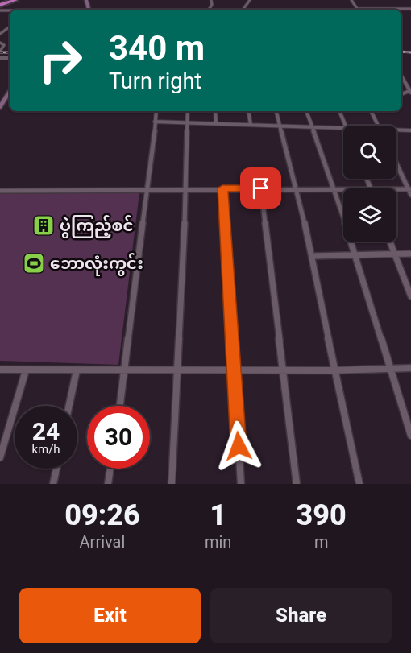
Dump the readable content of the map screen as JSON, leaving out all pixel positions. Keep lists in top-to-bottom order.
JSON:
{
  "places": {
    "building": ["ပွဲကြည့်စင်"],
    "sports": ["ဘောလုံးကွင်း"]
  },
  "page": {
    "turn": ["340 m", "Turn right"],
    "speed": "24 km/h",
    "limit": "30",
    "eta": [
      "09:26",
      "Arrival",
      "1",
      "min",
      "390",
      "m"
    ],
    "buttons": ["Exit", "Share"]
  }
}
